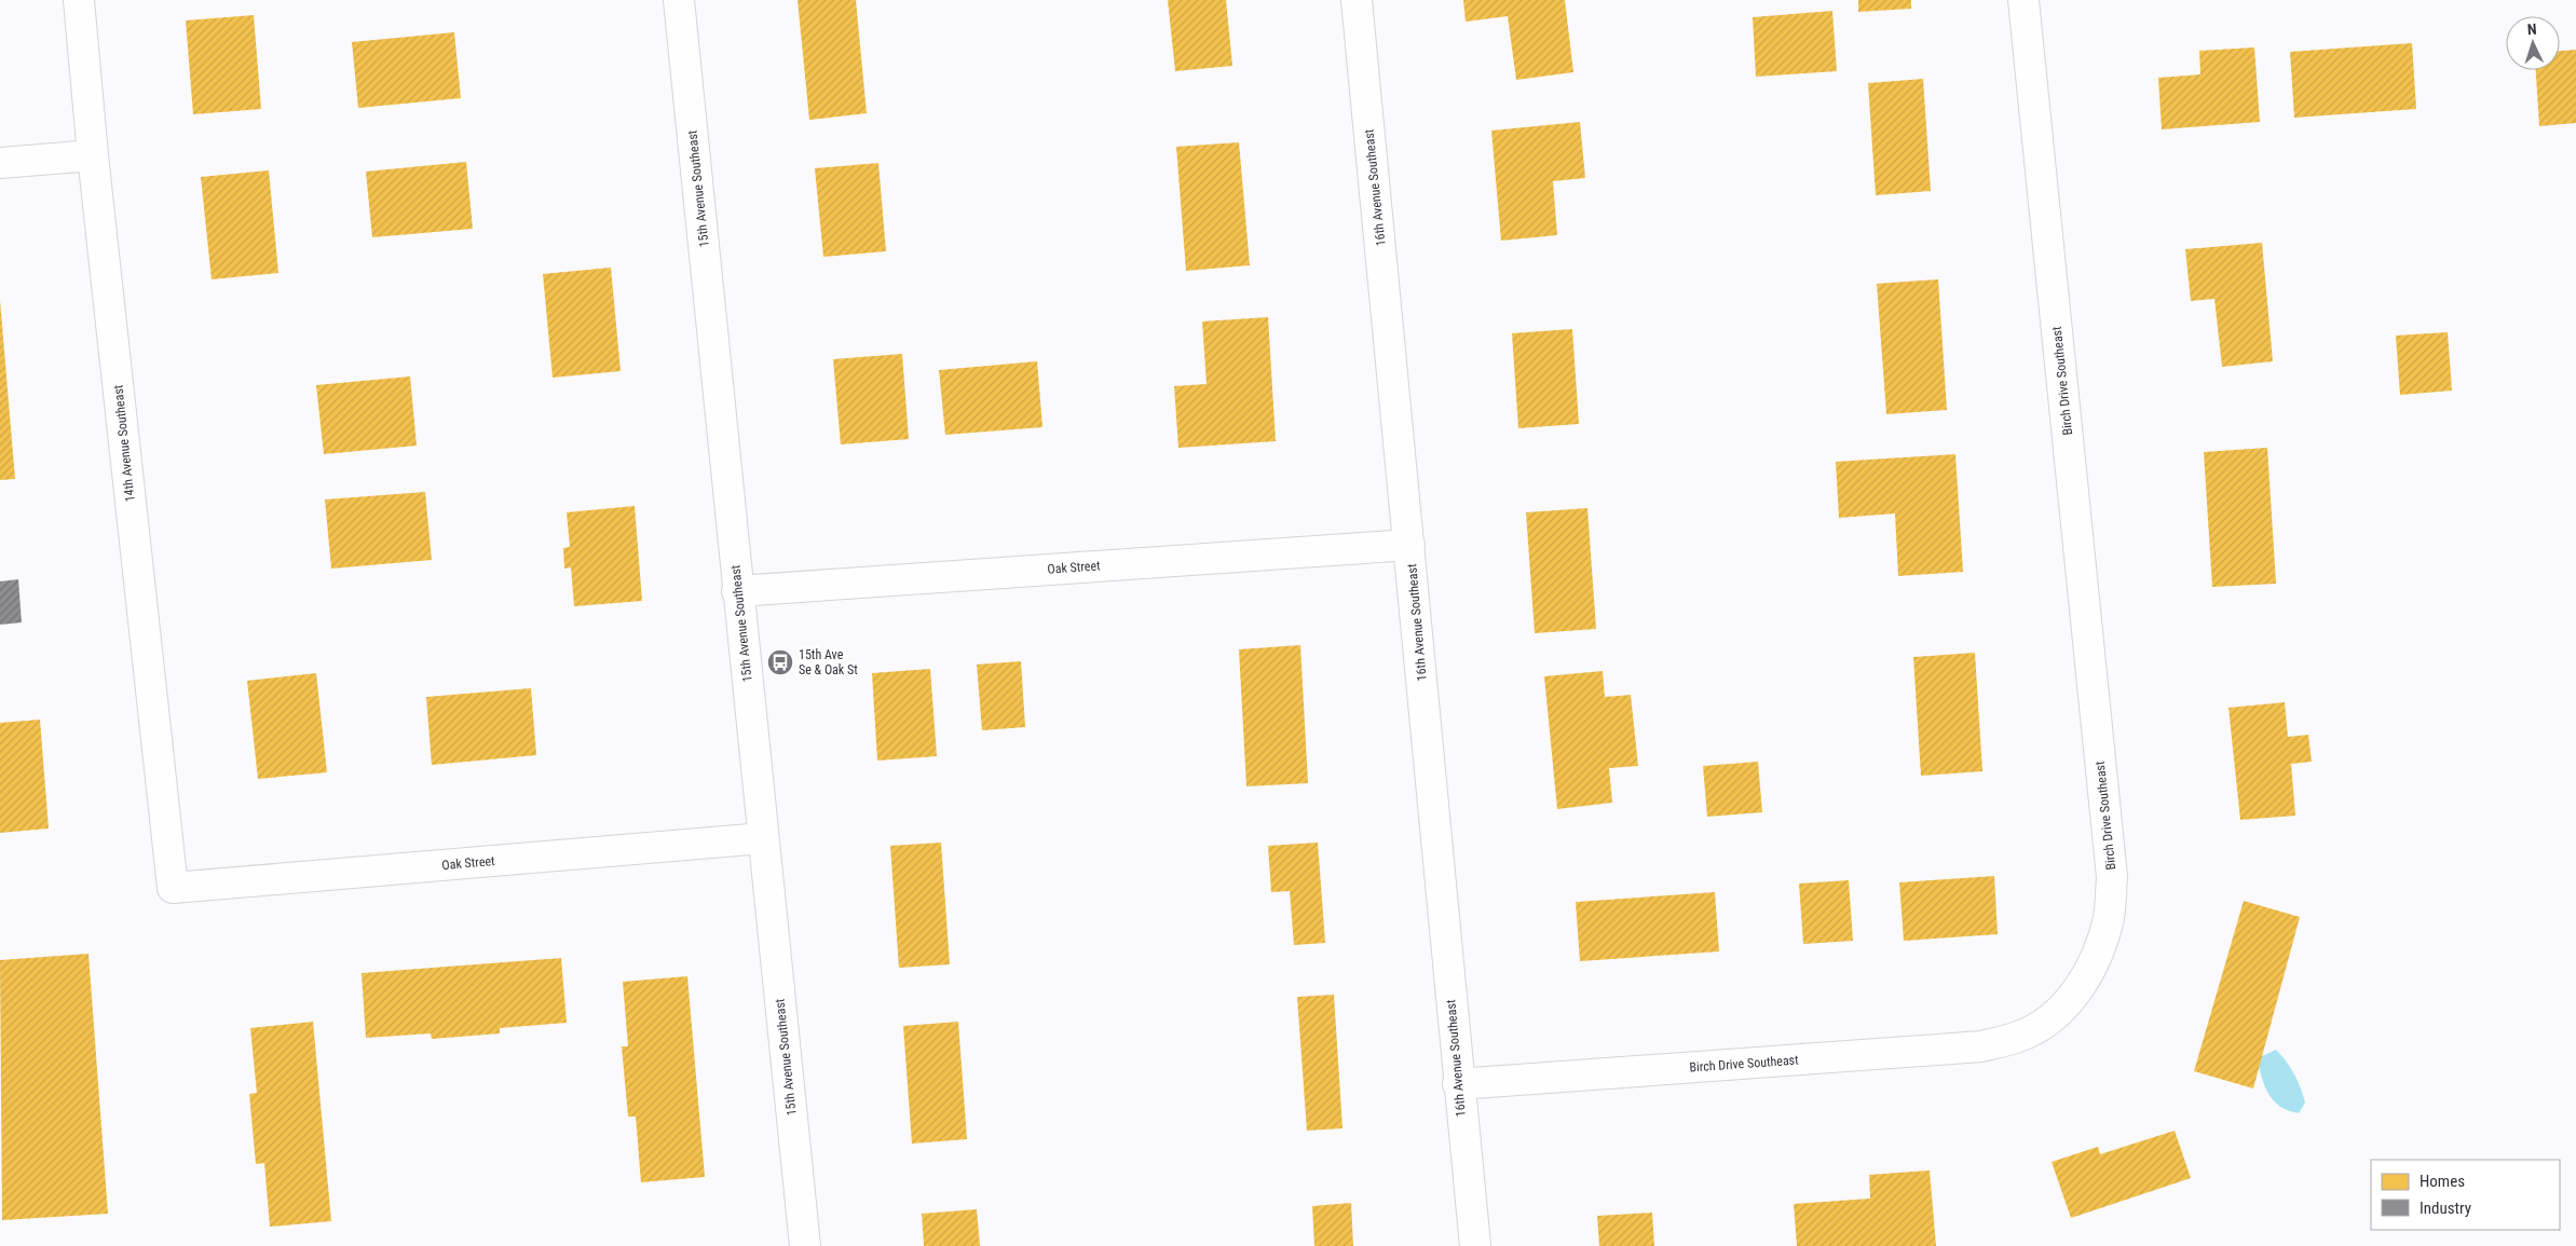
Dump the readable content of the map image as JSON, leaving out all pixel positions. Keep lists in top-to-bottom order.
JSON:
{
  "streets": {
    "street": [
      "16th Avenue Southeast",
      "15th Avenue Southeast",
      "Birch Drive Southeast",
      "14th Avenue Southeast",
      "Oak Street"
    ]
  },
  "crossings": [
    ["16th Avenue Southeast", "Birch Drive Southeast"],
    ["16th Avenue Southeast", "Oak Street"],
    ["15th Avenue Southeast", "Oak Street"],
    ["14th Avenue Southeast", "Oak Street"]
  ],
  "places": {
    "bus stop": ["15th Ave Se & Oak St"]
  },
  "legend": ["Homes", "Industry"],
  "north": "top"
}
